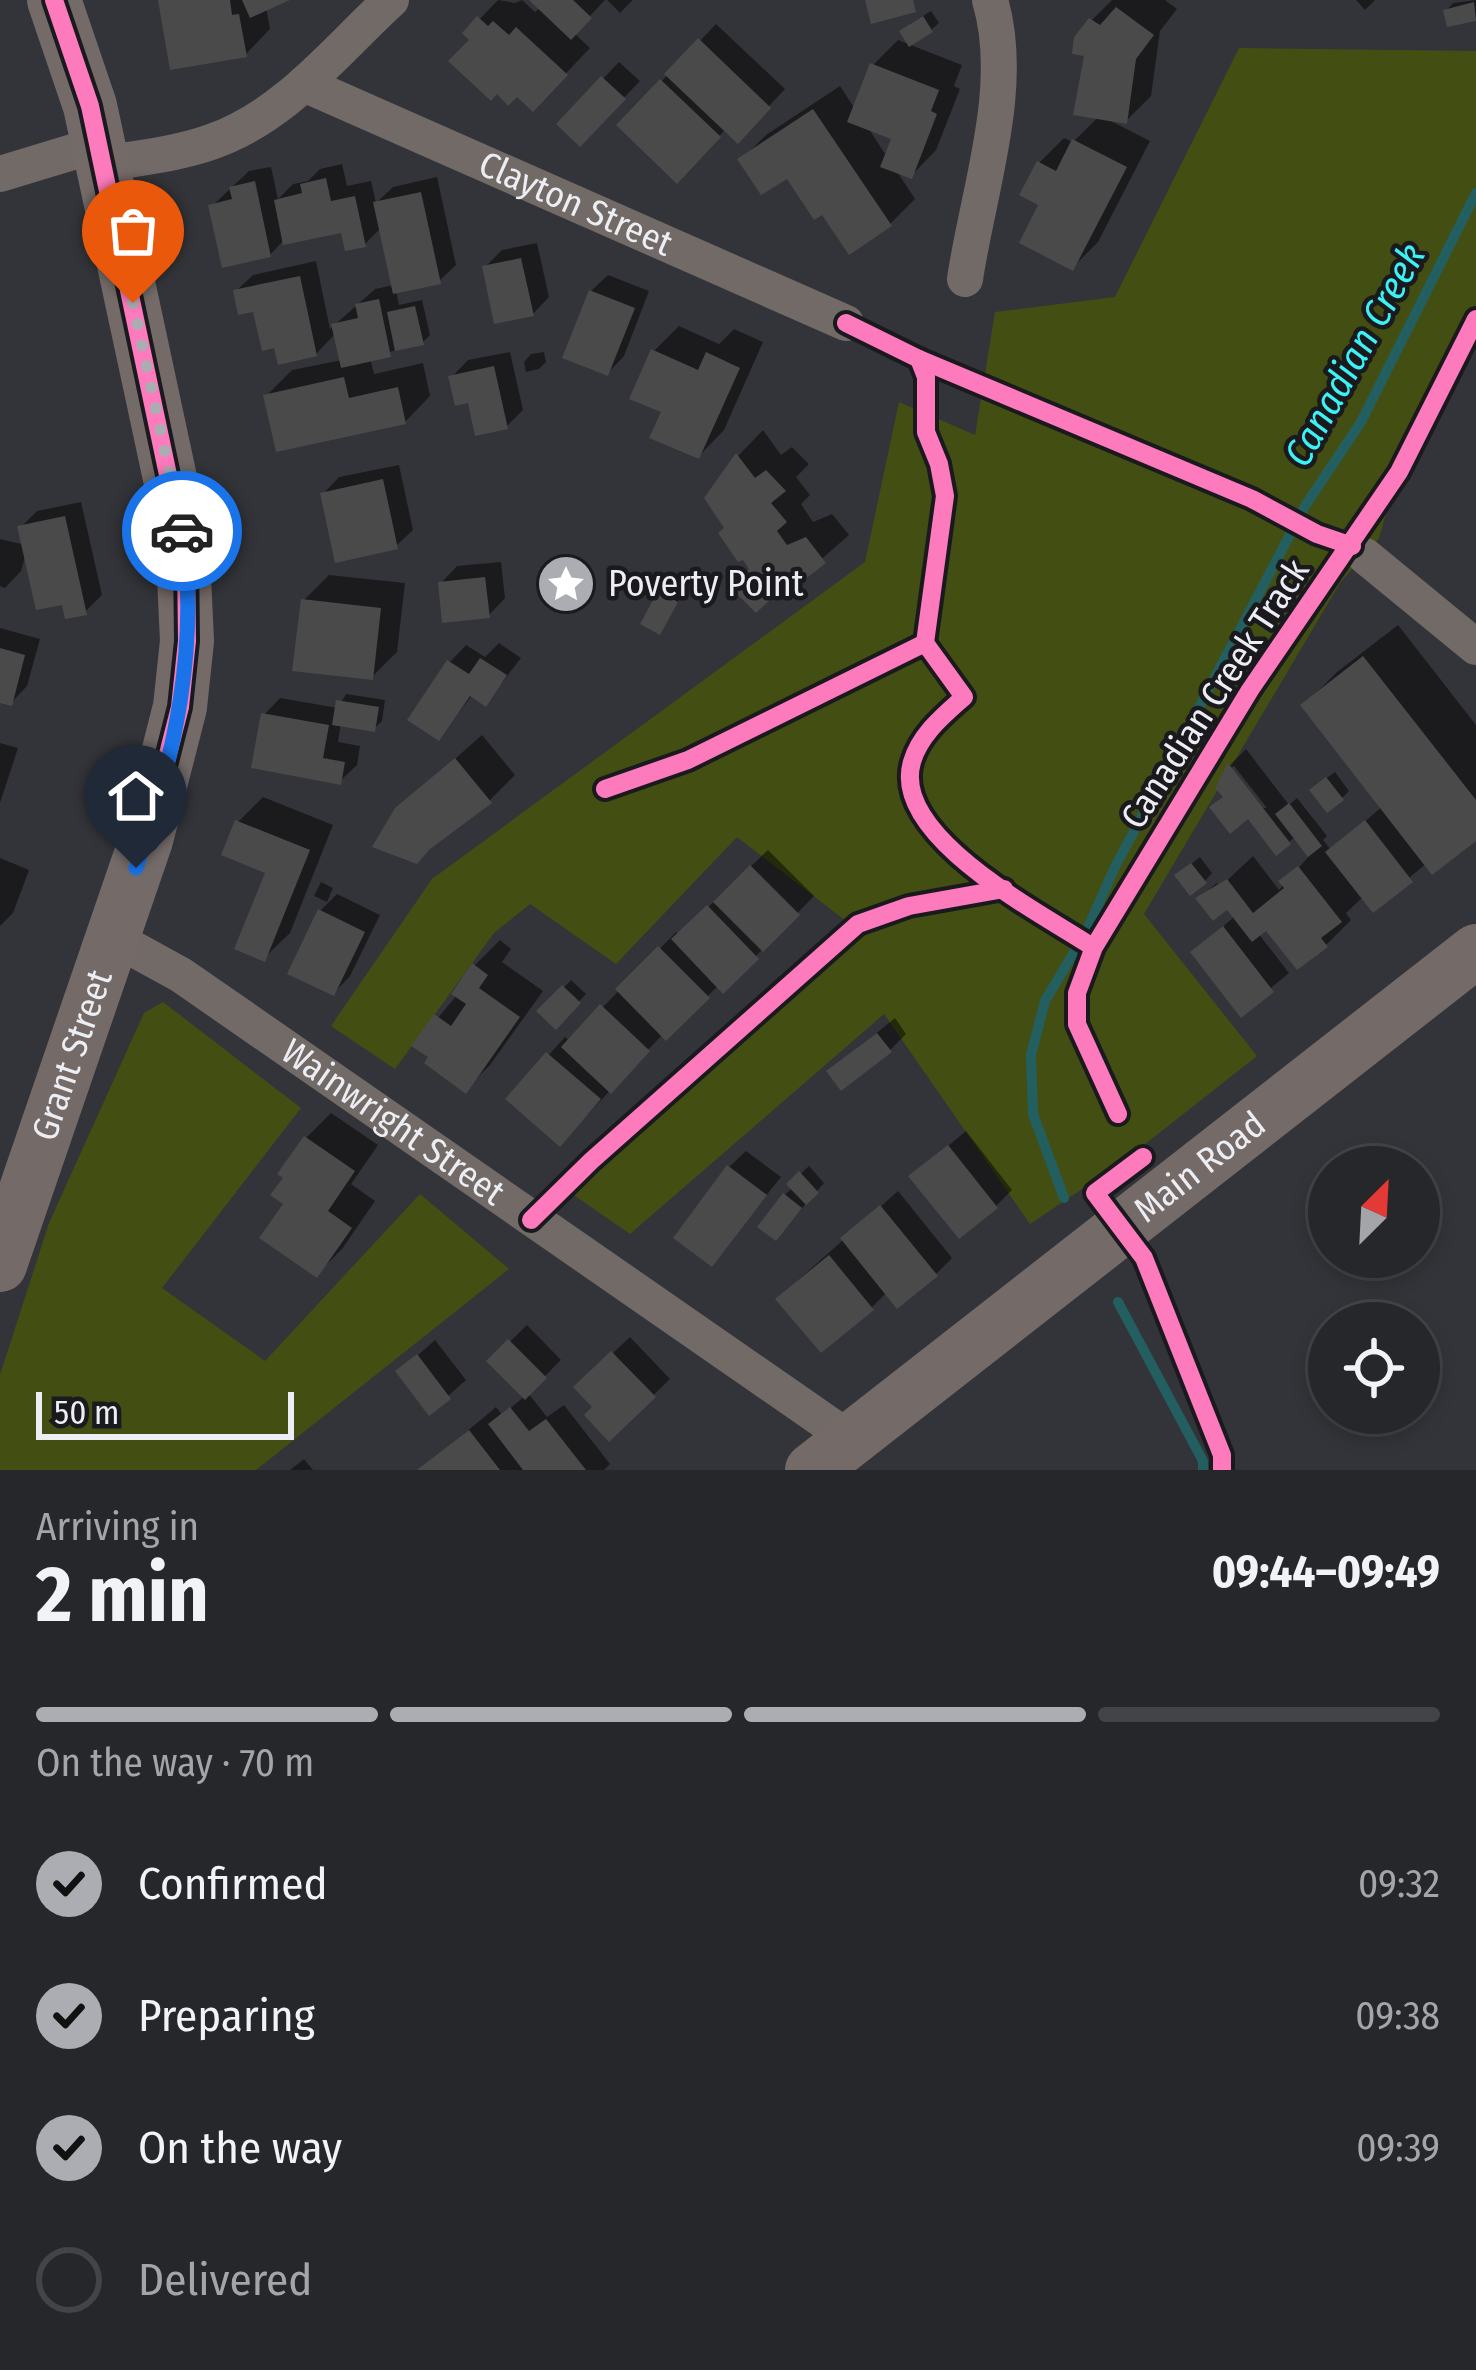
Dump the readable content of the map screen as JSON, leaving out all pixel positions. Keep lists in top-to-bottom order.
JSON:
{
  "streets": {
    "main road": ["Grant Street", "Main Road"],
    "street": ["Clayton Street", "Wainwright Street"],
    "cycle path": ["Canadian Creek Track"]
  },
  "crossings": [
    ["Grant Street", "Wainwright Street"],
    ["Wainwright Street", "Main Road"]
  ],
  "water": ["Canadian Creek"],
  "places": {
    "place": ["Poverty Point"]
  },
  "scale_bar": "50 m",
  "north": "top right",
  "page": {
    "scale": "50 m",
    "heading": ["2 min", "Arriving in", "09:44–09:49"],
    "bar": "On the way · 70 m",
    "list": [
      ["Confirmed", "09:32"],
      ["Preparing", "09:38"],
      ["On the way", "09:39"],
      "Delivered"
    ]
  }
}
